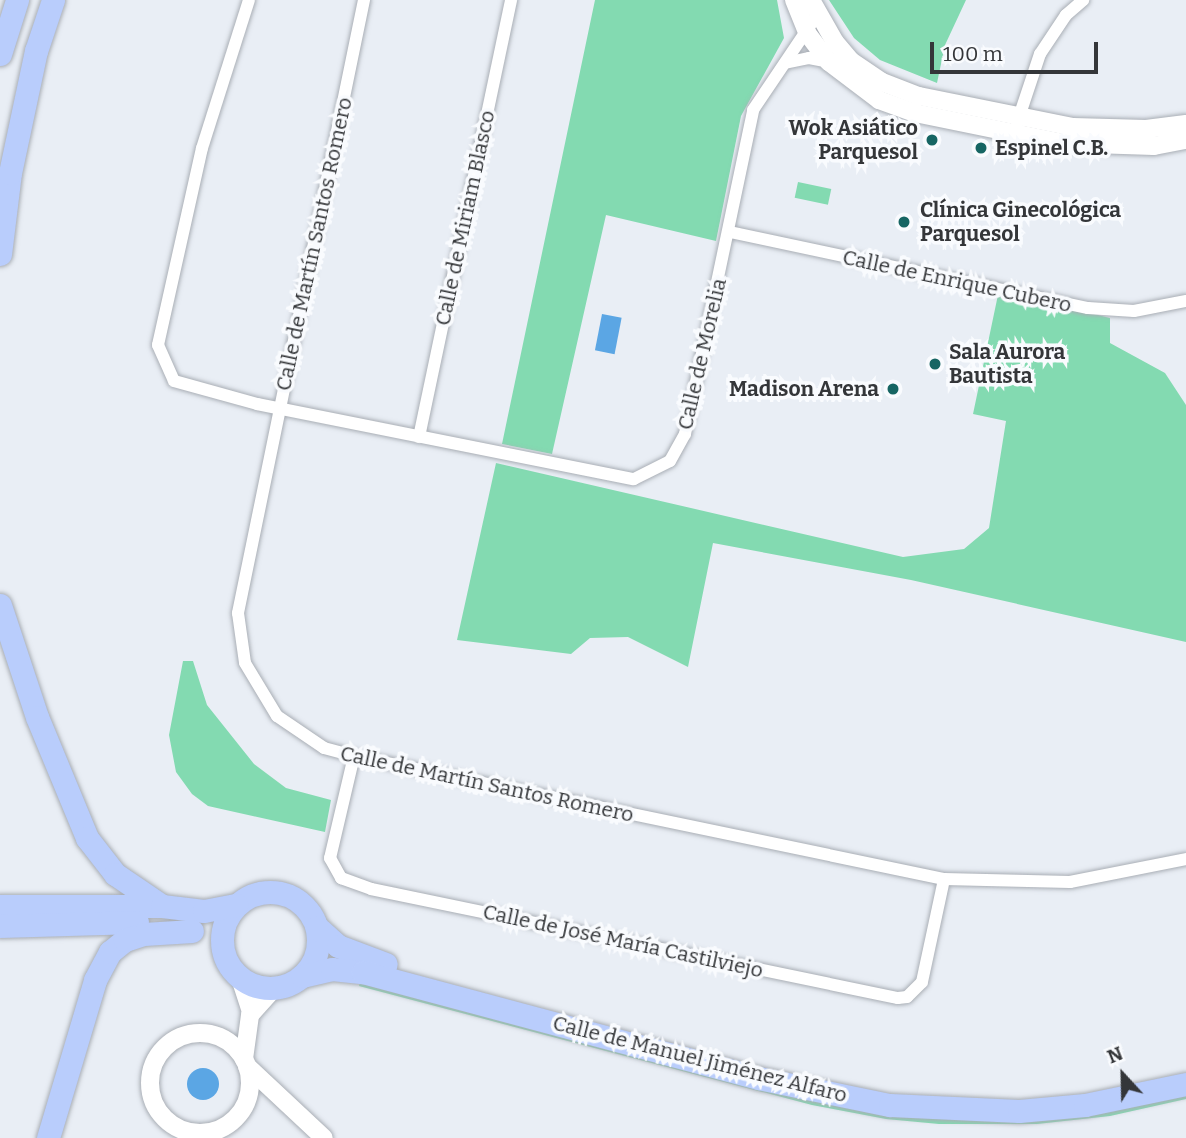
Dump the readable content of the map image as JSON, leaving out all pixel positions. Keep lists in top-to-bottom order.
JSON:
{
  "streets": {
    "highway": ["Calle de Manuel Jiménez Alfaro"],
    "street": [
      "Calle de Miriam Blasco",
      "Calle de Martín Santos Romero",
      "Calle de Enrique Cubero",
      "Calle de Morelia",
      "Calle de José María Castilviejo"
    ]
  },
  "crossings": [
    ["Calle de Miriam Blasco", "Calle de Morelia"],
    ["Calle de Martín Santos Romero", "Calle de Morelia"],
    ["Calle de Martín Santos Romero", "Calle de José María Castilviejo"],
    ["Calle de Enrique Cubero", "Calle de Morelia"]
  ],
  "places": [
    "Wok Asiático Parquesol",
    "Espinel C.B.",
    "Clínica Ginecológica Parquesol",
    "Sala Aurora Bautista",
    "Madison Arena"
  ],
  "scale_bar": "100 m",
  "north": "top"
}
